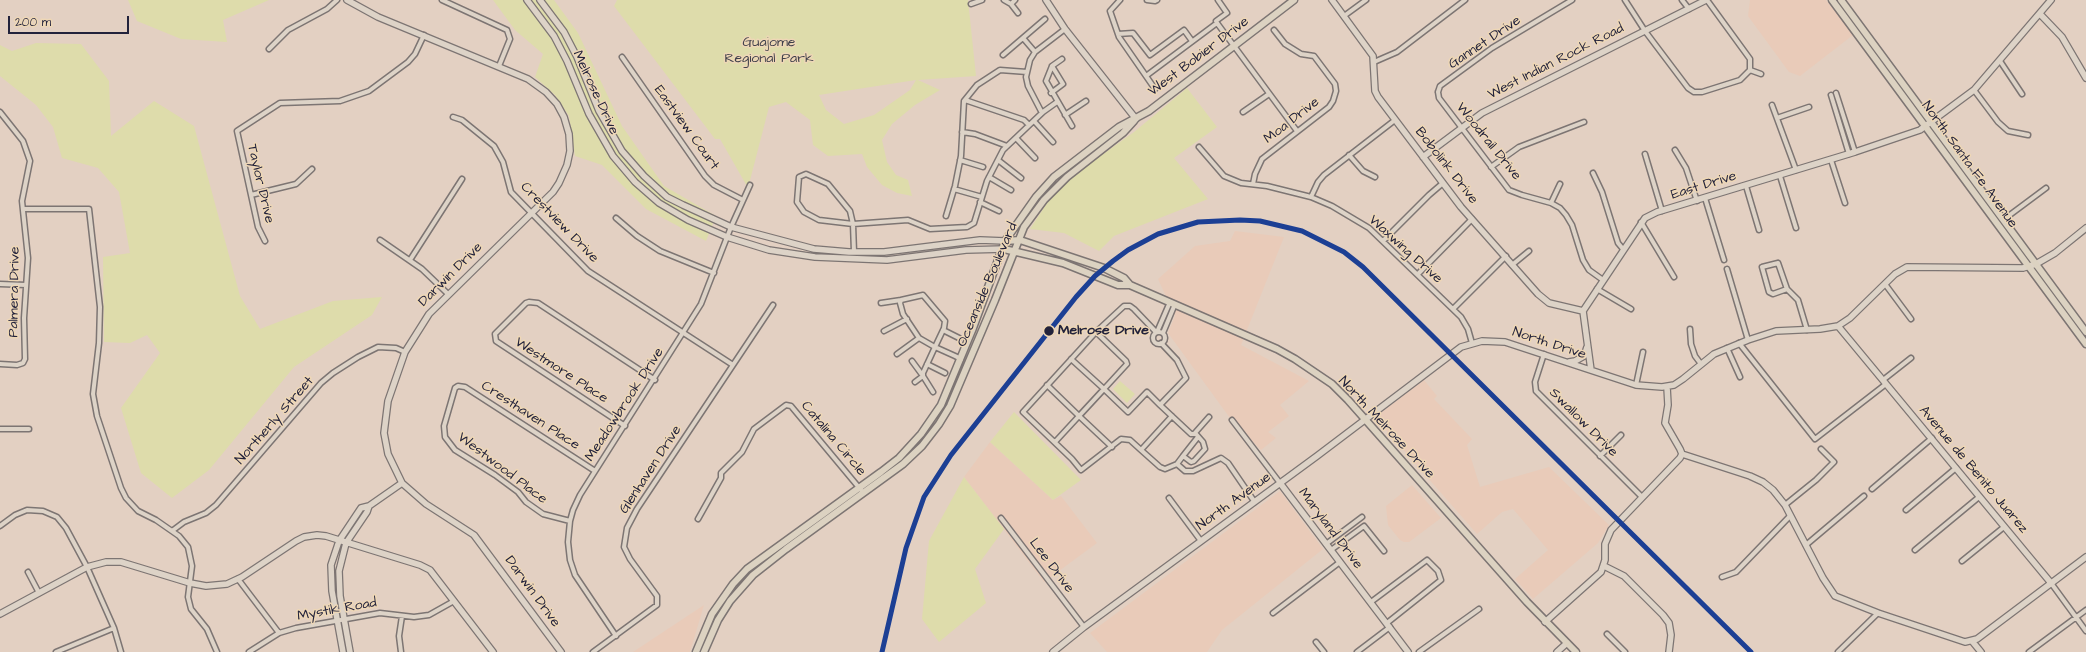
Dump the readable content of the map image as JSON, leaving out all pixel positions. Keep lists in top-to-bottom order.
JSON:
{
  "streets": {
    "main road": [
      "West Bobier Drive",
      "Melrose Drive",
      "North Santa Fe Avenue",
      "Oceanside Boulevard",
      "North Melrose Drive"
    ],
    "street": [
      "Gannet Drive",
      "West Indian Rock Road",
      "Moa Drive",
      "Eastview Court",
      "Woodrail Drive",
      "Bobolink Drive",
      "Taylor Drive",
      "East Drive",
      "Crestview Drive",
      "Waxwing Drive",
      "Darwin Drive",
      "Palmera Drive",
      "North Drive",
      "Westmore Place",
      "Meadowbrook Drive",
      "Cresthaven Place",
      "Northerly Street",
      "Swallow Drive",
      "Catalina Circle",
      "Westwood Place",
      "Glenhaven Drive",
      "Avenue de Benito Juarez",
      "North Avenue",
      "Maryland Drive",
      "Lee Drive",
      "Mystik Road"
    ]
  },
  "crossings": [
    ["Gannet Drive", "Woodrail Drive"],
    ["West Bobier Drive", "Oceanside Boulevard"],
    ["West Indian Rock Road", "Woodrail Drive"],
    ["West Indian Rock Road", "Bobolink Drive"],
    ["Melrose Drive", "Oceanside Boulevard"],
    ["Melrose Drive", "Meadowbrook Drive"],
    ["Melrose Drive", "North Melrose Drive"],
    ["Moa Drive", "Waxwing Drive"],
    ["Eastview Court", "Meadowbrook Drive"],
    ["Woodrail Drive", "East Drive"],
    ["North Santa Fe Avenue", "East Drive"],
    ["Bobolink Drive", "East Drive"],
    ["Taylor Drive", "Darwin Drive"],
    ["Crestview Drive", "Darwin Drive"],
    ["Crestview Drive", "Meadowbrook Drive"],
    ["Crestview Drive", "Glenhaven Drive"],
    ["Waxwing Drive", "North Drive"],
    ["Darwin Drive", "Northerly Street"],
    ["Oceanside Boulevard", "North Melrose Drive"],
    ["Oceanside Boulevard", "Catalina Circle"],
    ["North Drive", "Swallow Drive"],
    ["North Drive", "North Avenue"],
    ["Westmore Place", "Meadowbrook Drive"],
    ["Meadowbrook Drive", "Cresthaven Place"],
    ["Meadowbrook Drive", "Westwood Place"],
    ["Meadowbrook Drive", "Glenhaven Drive"],
    ["Cresthaven Place", "Westwood Place"],
    ["North Melrose Drive", "North Avenue"],
    ["North Avenue", "Maryland Drive"],
    ["North Avenue", "Lee Drive"]
  ],
  "parks": ["Guajome Regional Park"],
  "places": ["Melrose Drive"],
  "scale_bar": "200 m"
}
